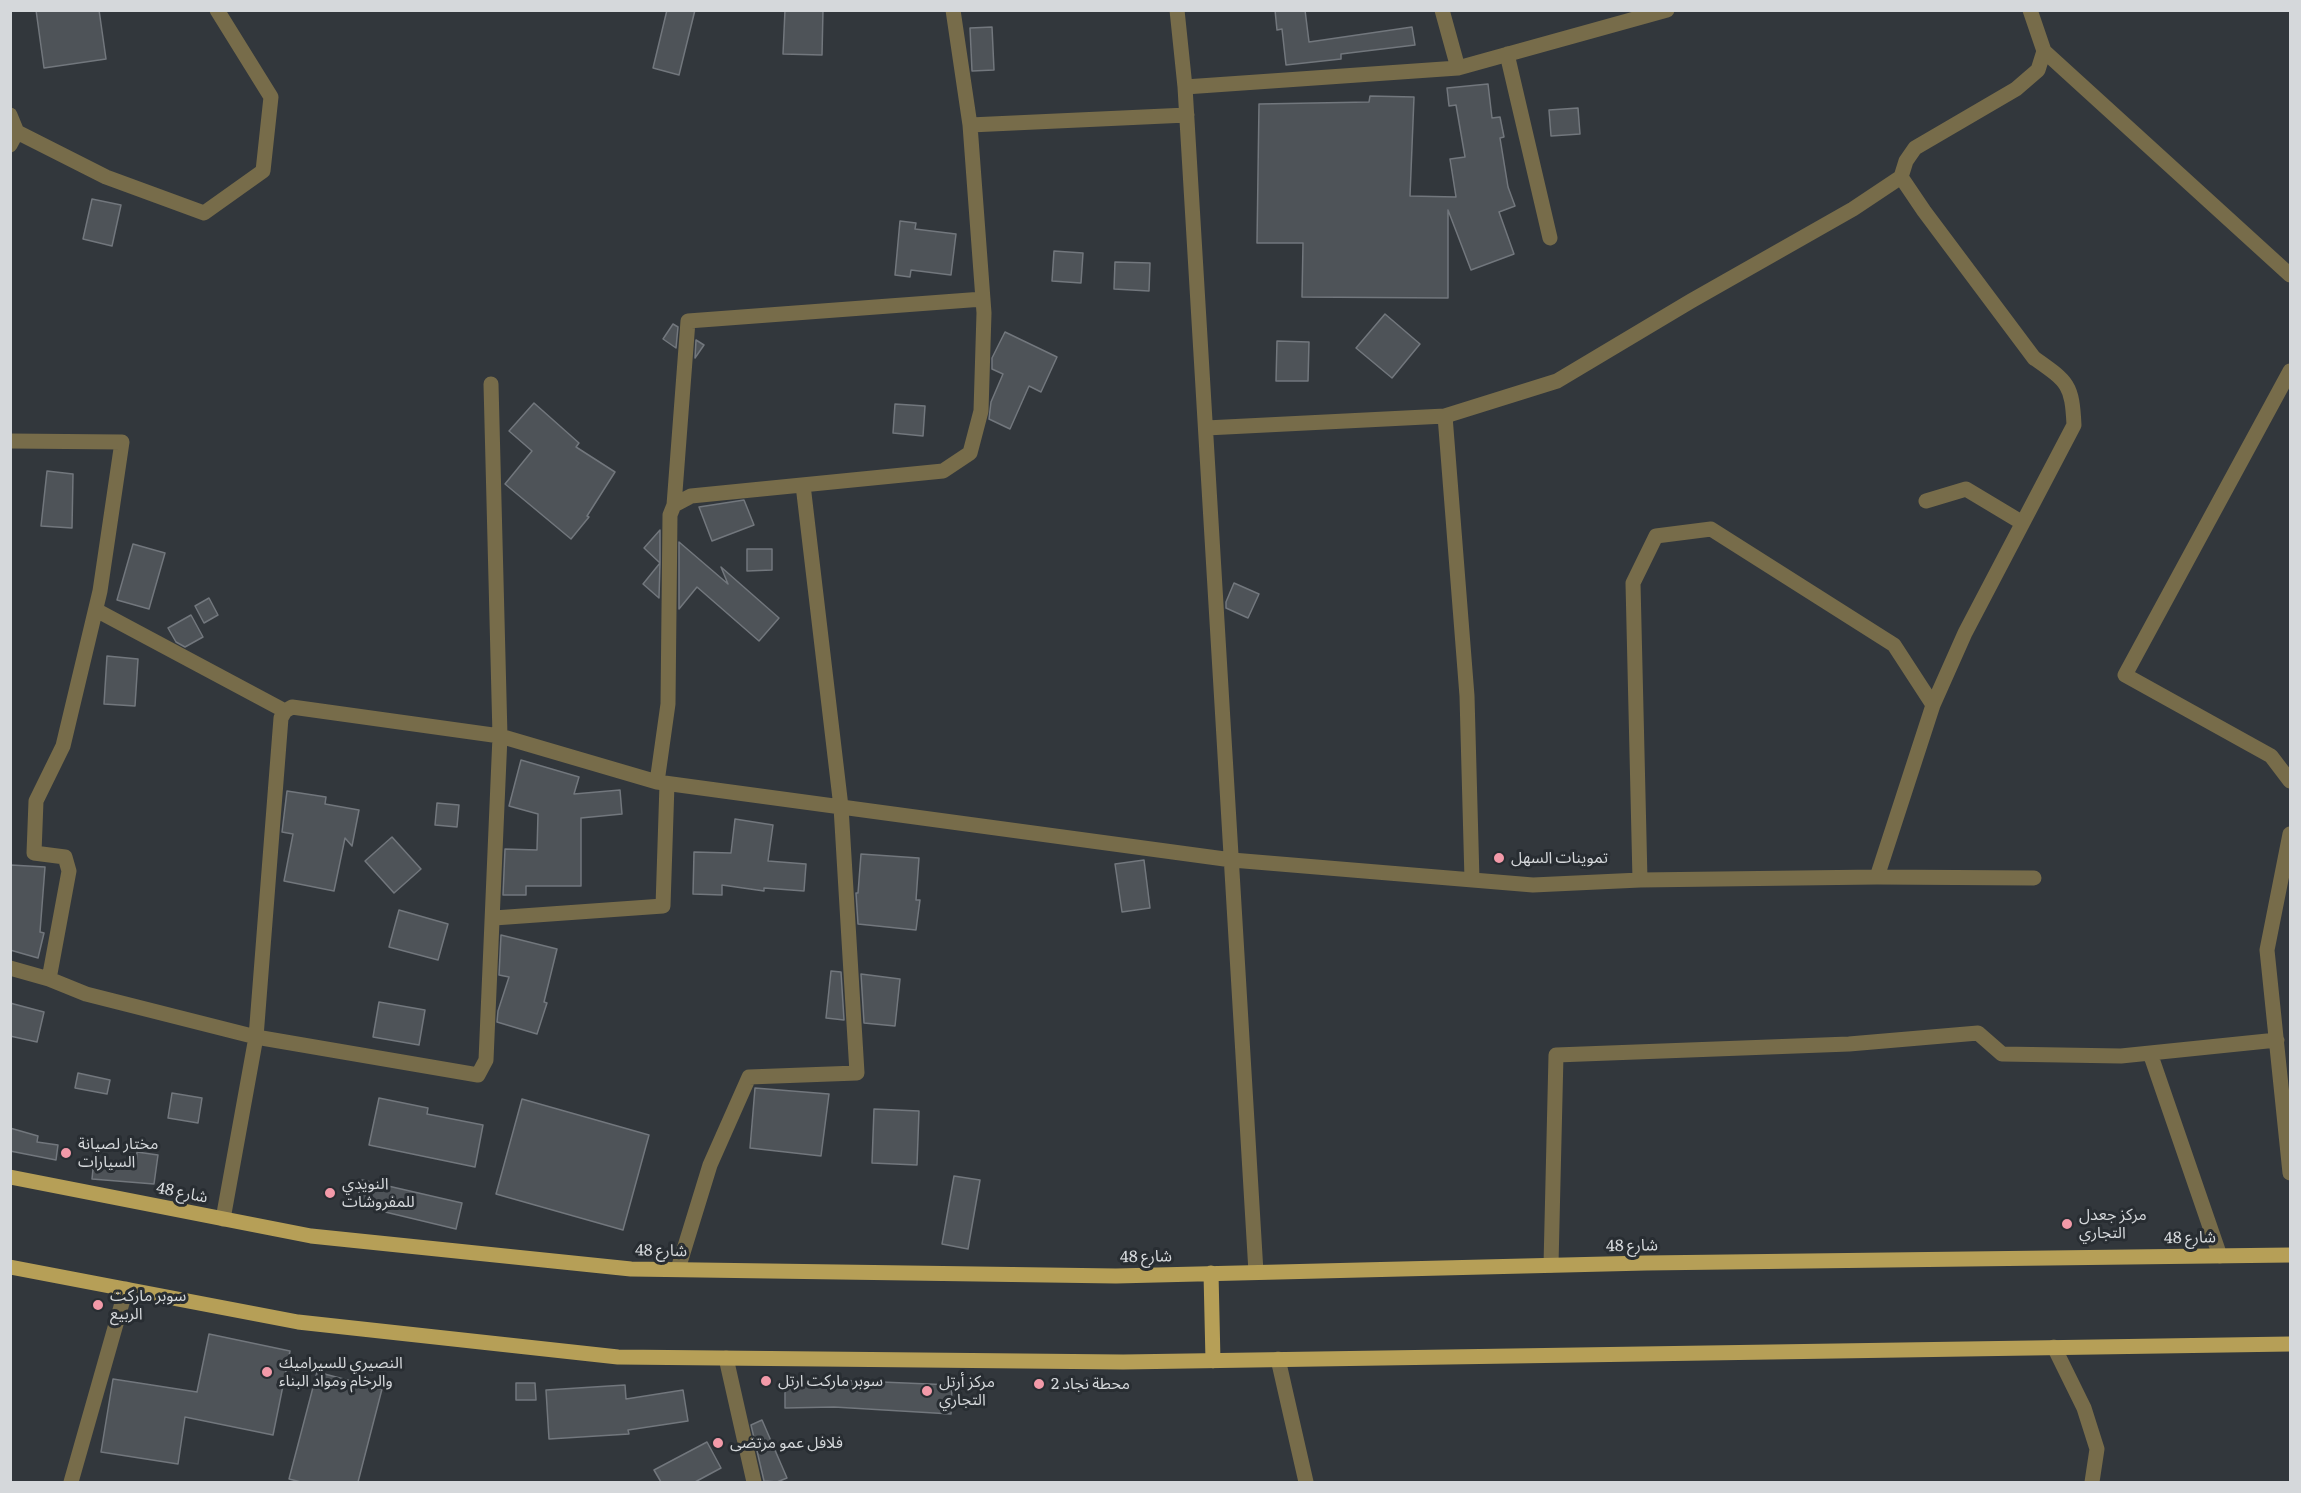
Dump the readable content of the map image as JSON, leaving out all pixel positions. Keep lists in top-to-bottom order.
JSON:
{
  "streets": {
    "main road": ["شارع 48"]
  },
  "places": [
    "تموينات السهل",
    "مختار لصيانة السيارات",
    "النويدي للمفروشات",
    "مركز جعدل التجاري",
    "سوبر ماركت الربيع",
    "النصيري للسيراميك والرخام ومواد البناء",
    "سوبر ماركت ارتل",
    "محطة نجاد 2",
    "مركز أرتل التجاري",
    "فلافل عمو مرتضى"
  ]
}
